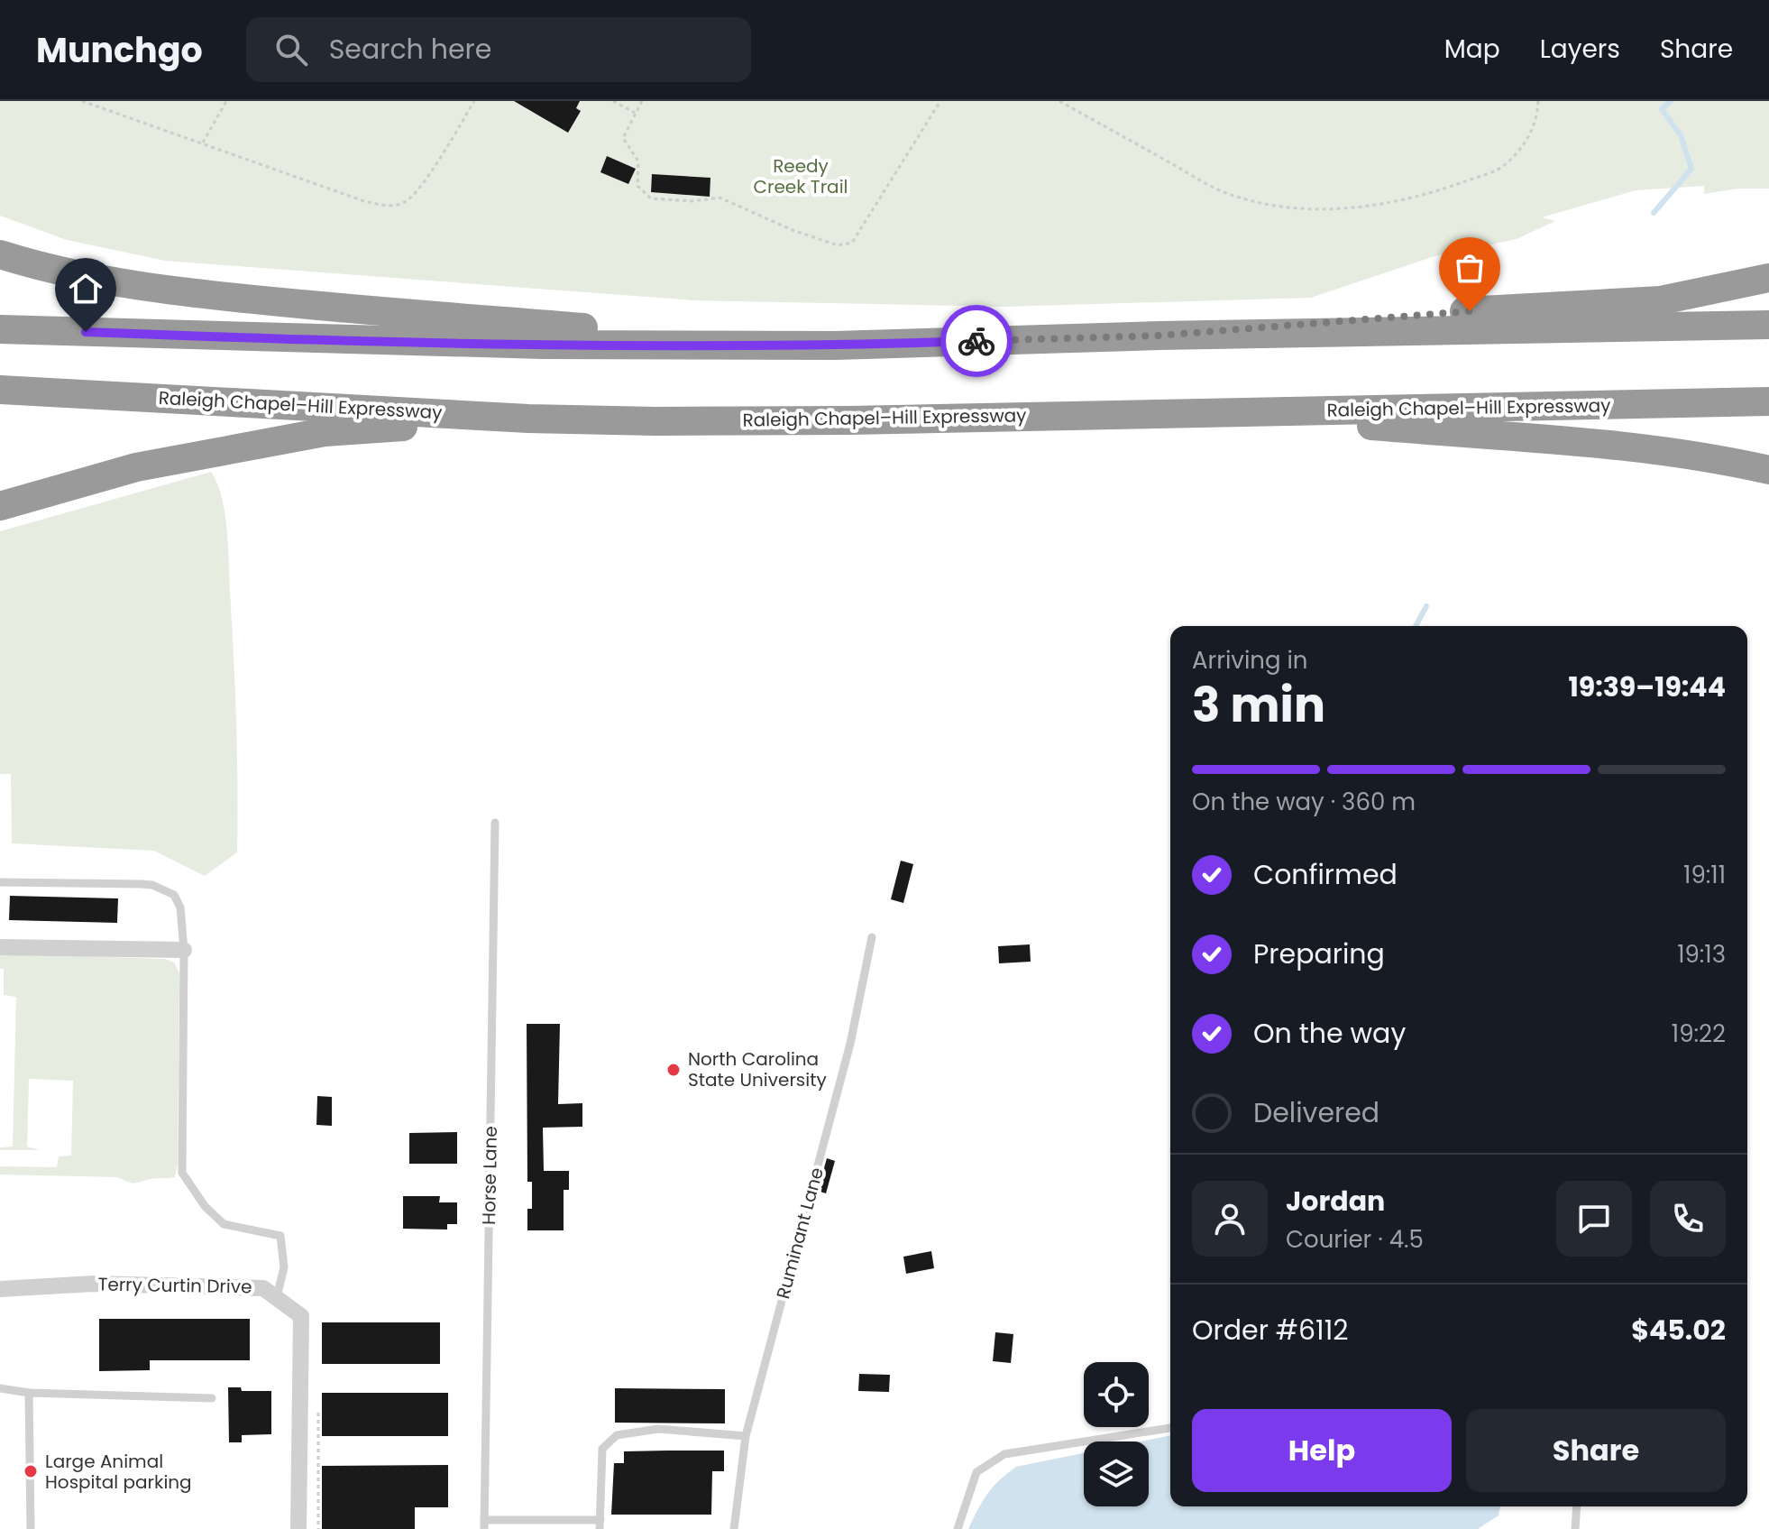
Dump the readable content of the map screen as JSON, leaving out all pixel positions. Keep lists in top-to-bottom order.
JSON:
{
  "streets": {
    "highway": ["Raleigh Chapel–Hill Expressway"],
    "street": ["Terry Curtin Drive"],
    "lane": ["Horse Lane", "Ruminant Lane"]
  },
  "parks": ["Reedy Creek Trail"],
  "places": ["North Carolina State University", "Large Animal Hospital parking"],
  "page": {
    "header": "Munchgo",
    "search": "Search here",
    "nav": ["Map", "Layers", "Share"],
    "heading": ["3 min", "Arriving in", "19:39–19:44"],
    "panel": [
      "Jordan",
      "Courier · 4.5",
      "Order #6112",
      "$45.02"
    ],
    "bar": "On the way · 360 m",
    "list": [
      ["Confirmed", "19:11"],
      ["Preparing", "19:13"],
      ["On the way", "19:22"],
      "Delivered"
    ],
    "buttons": ["Help", "Share"]
  }
}
